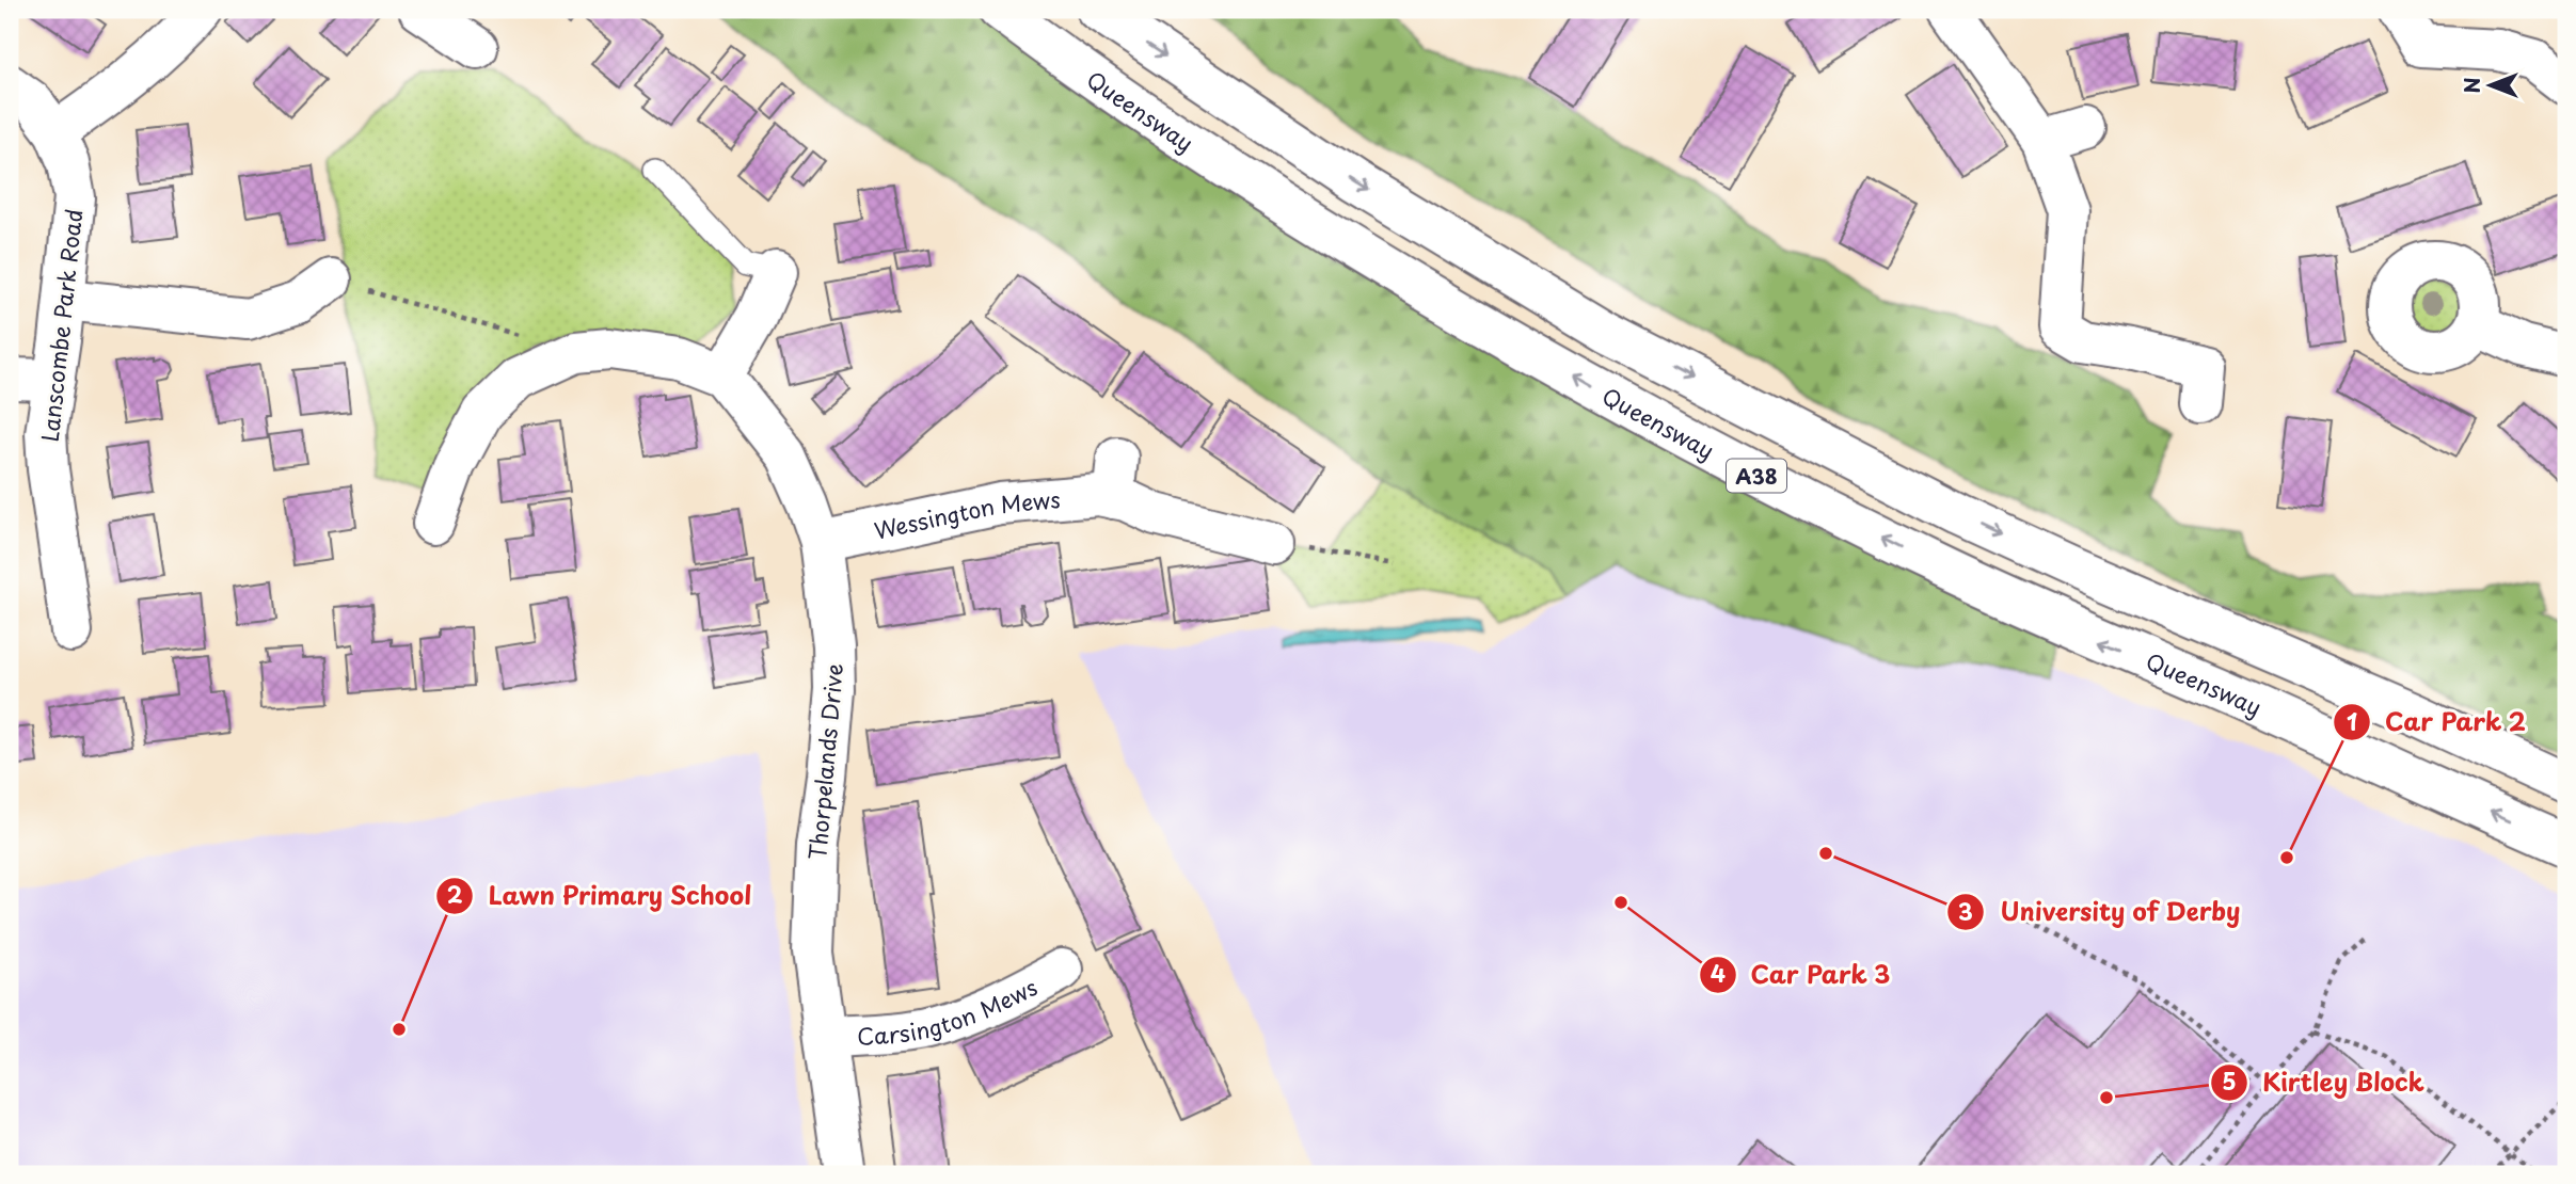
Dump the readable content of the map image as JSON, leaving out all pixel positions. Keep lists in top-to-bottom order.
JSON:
{
  "streets": {
    "main road": [
      "Queensway",
      "Lanscombe Park Road",
      "A38",
      "Wessington Mews",
      "Thorpelands Drive",
      "Carsington Mews"
    ]
  },
  "crossings": [
    ["Wessington Mews", "Thorpelands Drive"],
    ["Thorpelands Drive", "Carsington Mews"]
  ],
  "places": [
    "University of Derby",
    "Car Park 2",
    "Car Park 3",
    "Lawn Primary School",
    "Kirtley Block"
  ],
  "north": "left"
}
